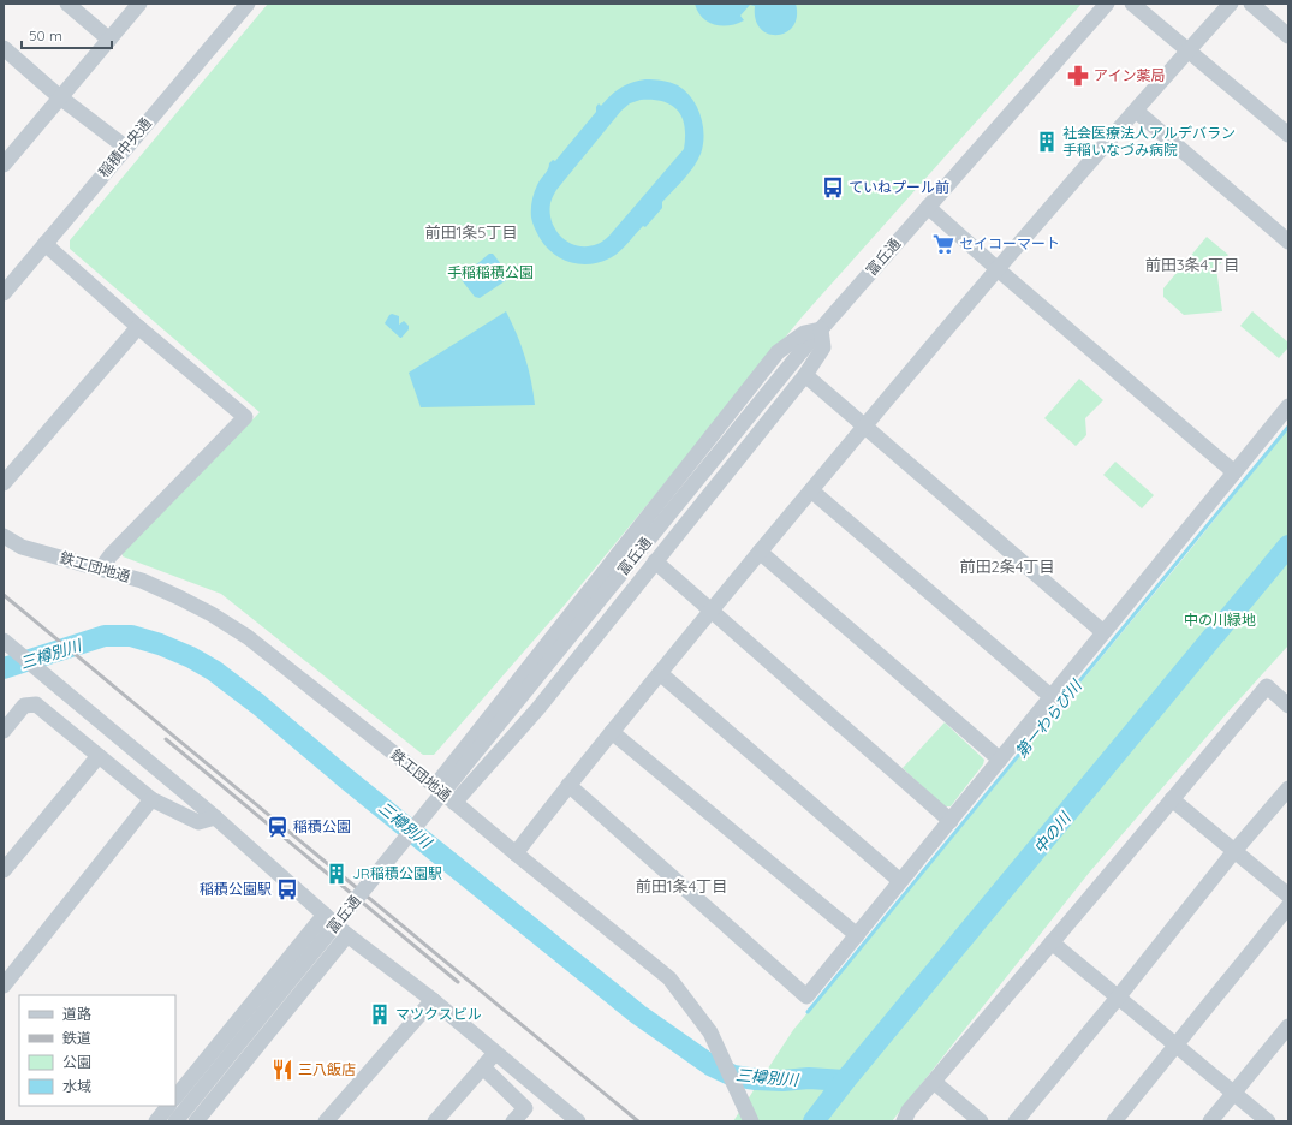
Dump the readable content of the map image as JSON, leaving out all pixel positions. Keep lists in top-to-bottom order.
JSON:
{
  "streets": {
    "street": ["稲積中央通", "富丘通", "鉄工団地通"]
  },
  "districts": [
    "前田1条5丁目",
    "前田3条4丁目",
    "前田2条4丁目",
    "前田1条4丁目"
  ],
  "water": ["三樽別川", "第一わらび川", "中の川"],
  "parks": ["手稲稲積公園", "中の川緑地"],
  "places": {
    "pharmacy": ["アイン薬局"],
    "building": ["社会医療法人アルデバラン 手稲いなづみ病院", "JR稲積公園駅", "マツクスビル"],
    "bus stop": ["ていねプール前", "稲積公園駅"],
    "supermarket": ["セイコーマート"],
    "station": ["稲積公園"],
    "restaurant": ["三八飯店"]
  },
  "legend": [
    "道路",
    "鉄道",
    "公園",
    "水域"
  ],
  "scale_bar": "50 m"
}
